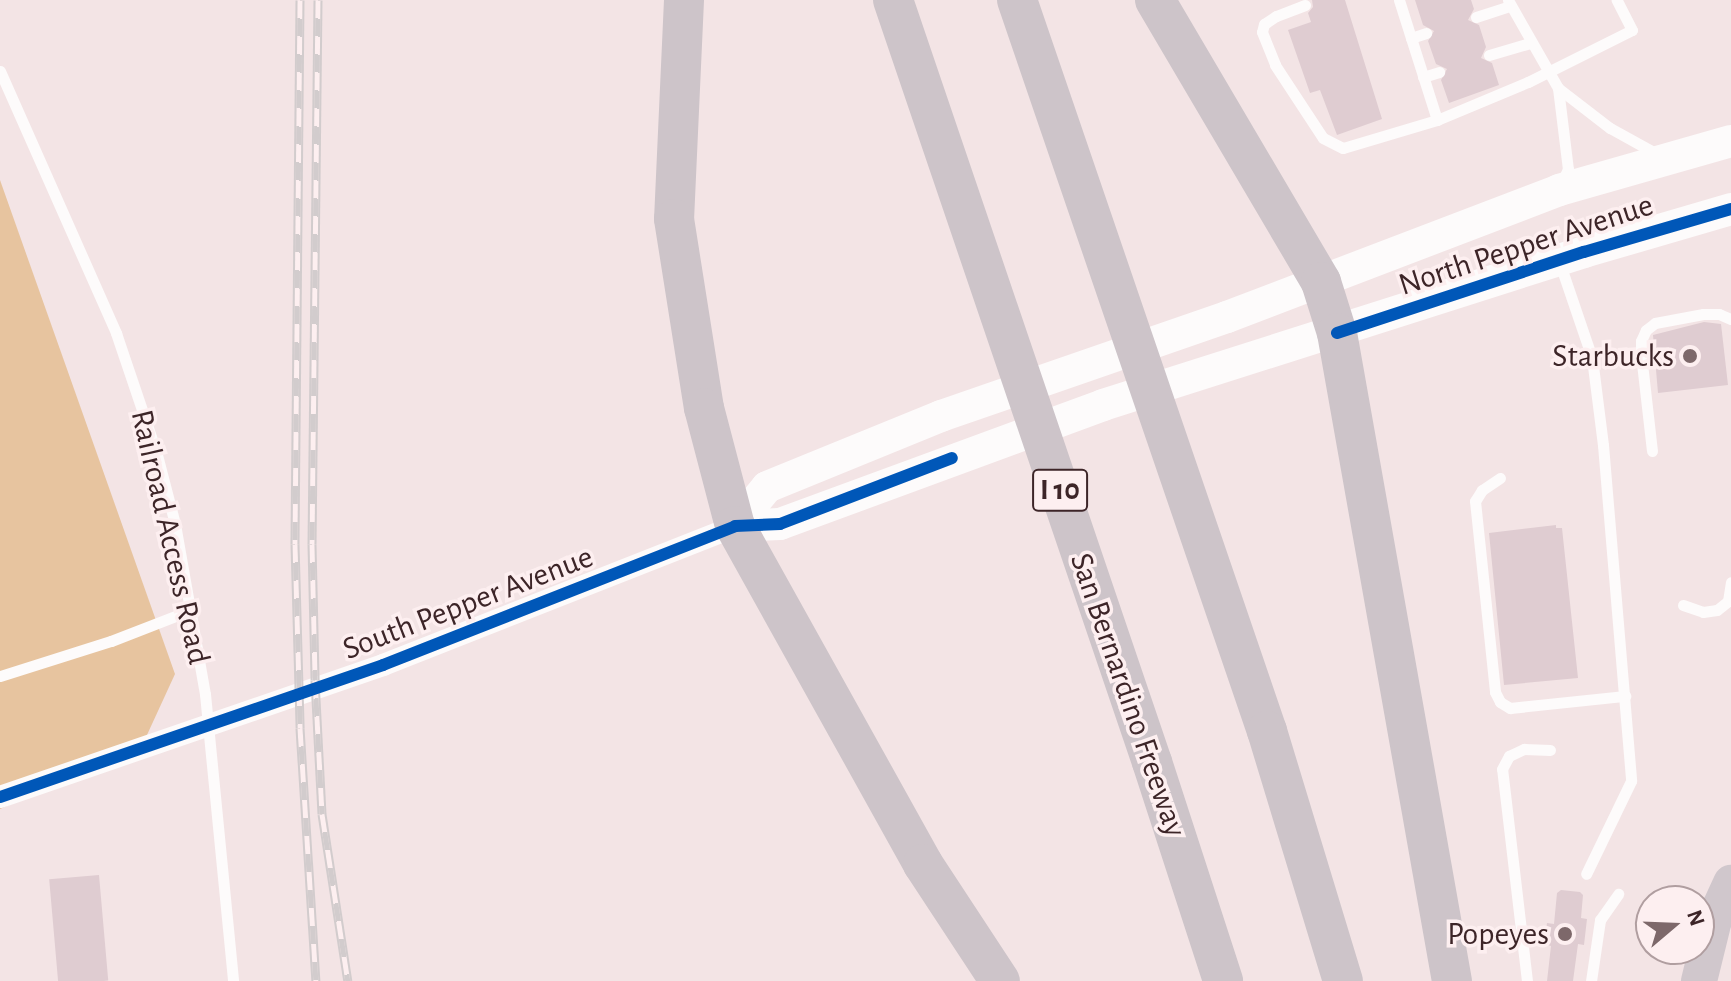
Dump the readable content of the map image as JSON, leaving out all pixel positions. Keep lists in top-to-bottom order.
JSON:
{
  "streets": {
    "highway": ["I 10", "San Bernardino Freeway"],
    "main road": ["North Pepper Avenue", "South Pepper Avenue"],
    "lane": ["Railroad Access Road"]
  },
  "crossings": [
    ["North Pepper Avenue", "South Pepper Avenue"]
  ],
  "places": ["Starbucks", "Popeyes"],
  "north": "right"
}
